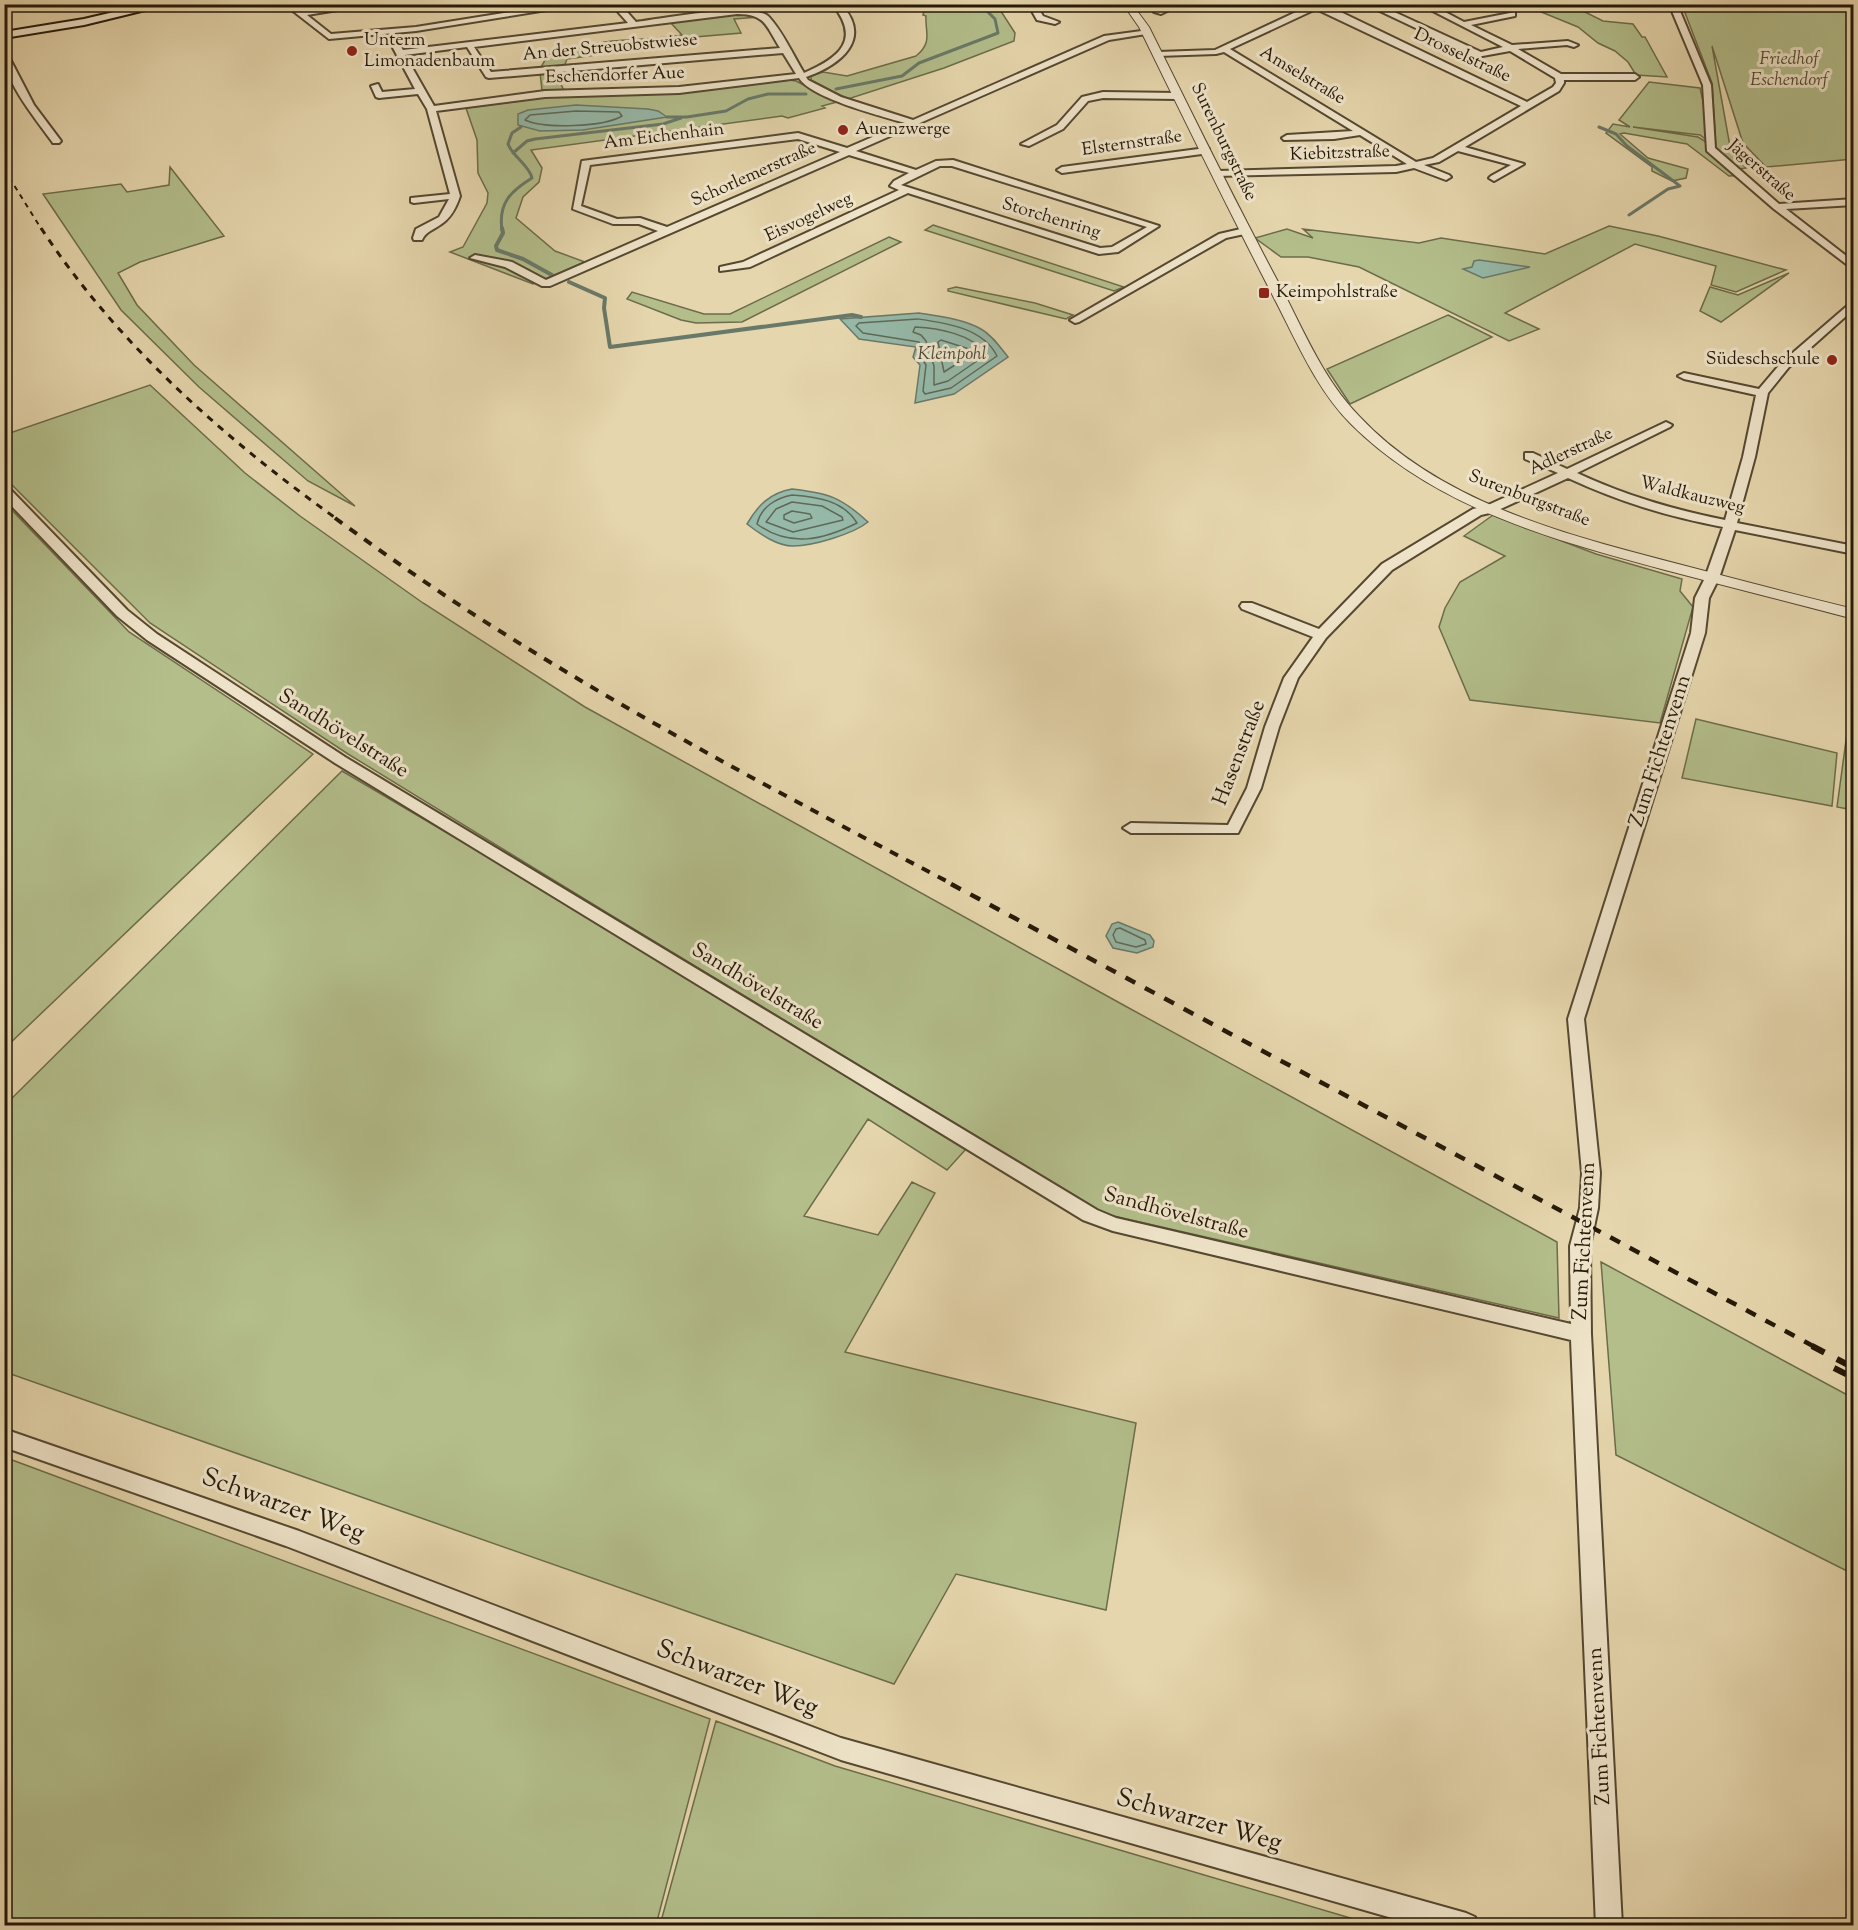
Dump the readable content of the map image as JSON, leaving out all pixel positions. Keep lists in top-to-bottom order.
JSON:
{
  "streets": {
    "street": [
      "An der Streuobstwiese",
      "Drosselstraße",
      "Eschendorfer Aue",
      "Amselstraße",
      "Am Eichenhain",
      "Surenburgstraße",
      "Elsternstraße",
      "Kiebitzstraße",
      "Jägerstraße",
      "Schorlemerstraße",
      "Eisvogelweg",
      "Storchenring",
      "Adlerstraße",
      "Waldkauzweg",
      "Sandhövelstraße",
      "Zum Fichtenvenn",
      "Hasenstraße",
      "Schwarzer Weg"
    ]
  },
  "crossings": [
    ["An der Streuobstwiese", "Eschendorfer Aue"],
    ["Drosselstraße", "Kiebitzstraße"],
    ["Amselstraße", "Kiebitzstraße"],
    ["Am Eichenhain", "Schorlemerstraße"],
    ["Surenburgstraße", "Elsternstraße"],
    ["Surenburgstraße", "Kiebitzstraße"],
    ["Surenburgstraße", "Schorlemerstraße"],
    ["Surenburgstraße", "Adlerstraße"],
    ["Surenburgstraße", "Zum Fichtenvenn"],
    ["Surenburgstraße", "Hasenstraße"],
    ["Eisvogelweg", "Storchenring"],
    ["Adlerstraße", "Waldkauzweg"],
    ["Adlerstraße", "Hasenstraße"],
    ["Waldkauzweg", "Zum Fichtenvenn"],
    ["Sandhövelstraße", "Zum Fichtenvenn"]
  ],
  "water": ["Kleinpohl"],
  "parks": ["Friedhof Eschendorf"],
  "places": {
    "other": ["Unterm Limonadenbaum", "Auenzwerge", "Südeschschule"],
    "transit": ["Keimpohlstraße"]
  }
}
